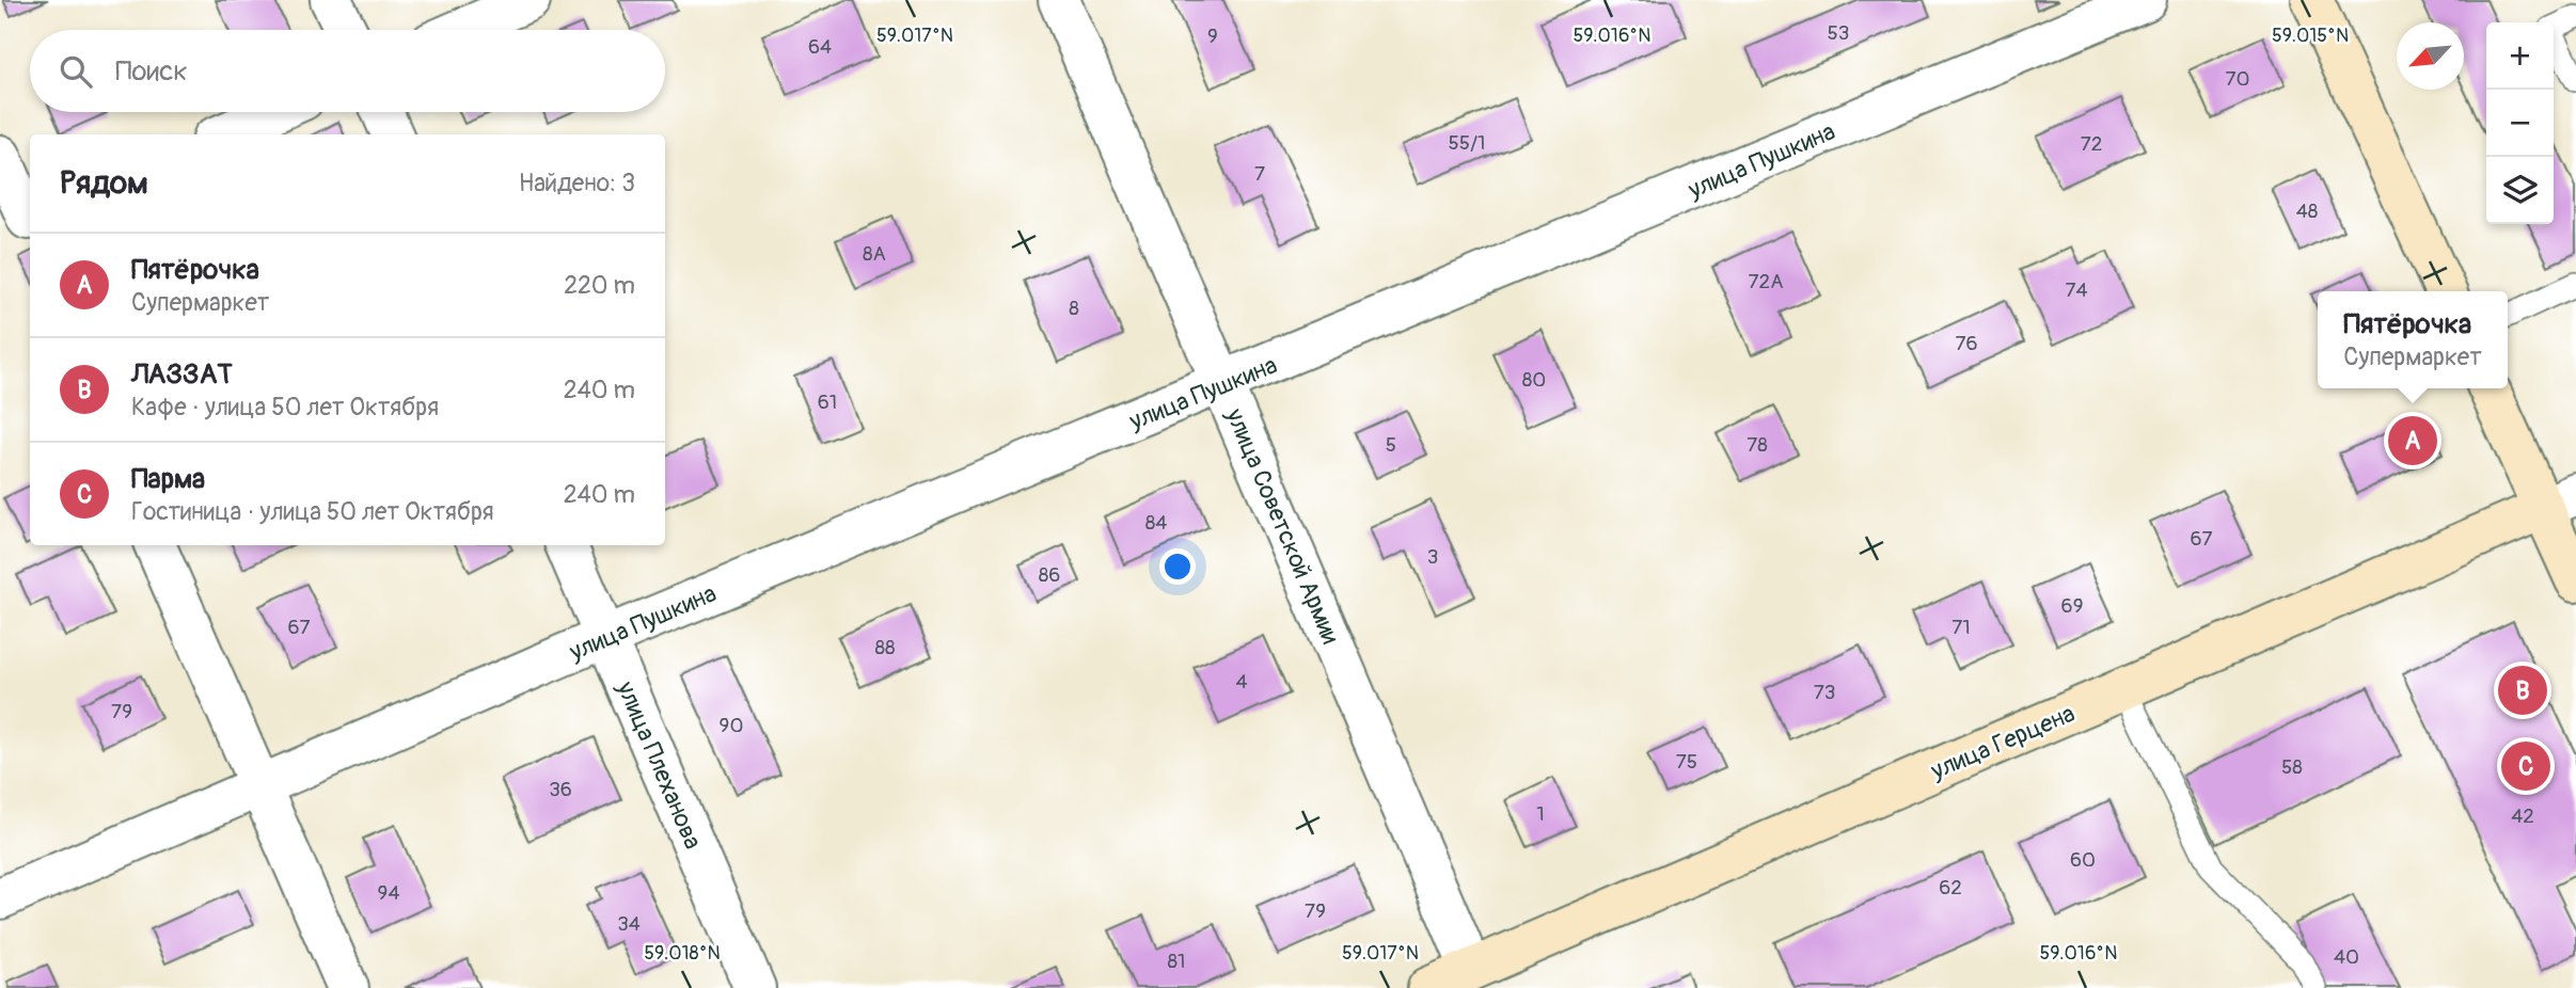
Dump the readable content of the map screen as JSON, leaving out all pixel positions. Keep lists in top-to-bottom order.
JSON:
{
  "streets": {
    "street": [
      "улица Пушкина",
      "улица Советской Армии",
      "улица Герцена",
      "улица Плеханова"
    ]
  },
  "crossings": [
    ["улица Пушкина", "улица Советской Армии"],
    ["улица Пушкина", "улица Плеханова"],
    ["улица Советской Армии", "улица Герцена"]
  ],
  "house_numbers": [
    "53",
    "9",
    "64",
    "70",
    "55/1",
    "72",
    "7",
    "48",
    "8А",
    "72А",
    "74",
    "8",
    "76",
    "80",
    "61",
    "5",
    "78",
    "84",
    "67",
    "3",
    "86",
    "69",
    "67",
    "71",
    "88",
    "4",
    "73",
    "79",
    "90",
    "75",
    "58",
    "36",
    "1",
    "42",
    "60",
    "62",
    "94",
    "79",
    "34",
    "40",
    "81"
  ],
  "north": "bottom left",
  "page": {
    "map_buttons": ["+", "−"],
    "search": "Поиск",
    "heading": ["Рядом", "Найдено: 3"],
    "list": [
      {
        "mark": "A",
        "name": "Пятёрочка",
        "note": "Супермаркет",
        "value": "220 m"
      },
      {
        "mark": "B",
        "name": "ЛАЗЗАТ",
        "note": "Кафе · улица 50 лет Октября",
        "value": "240 m"
      },
      {
        "mark": "C",
        "name": "Парма",
        "note": "Гостиница · улица 50 лет Октября",
        "value": "240 m"
      }
    ],
    "popup": ["Пятёрочка", "Супермаркет"],
    "pins": ["A", "B", "C"]
  },
  "coordinates": [
    "59.017°N",
    "59.016°N",
    "59.015°N",
    "59.018°N"
  ]
}
